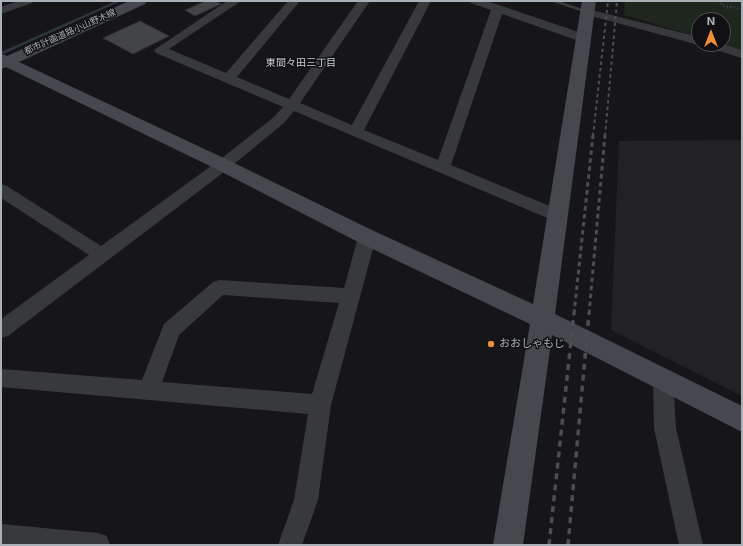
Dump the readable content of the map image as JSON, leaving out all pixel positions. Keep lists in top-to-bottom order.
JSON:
{
  "streets": {
    "street": ["都市計画道路小山野木線"]
  },
  "districts": ["東間々田三丁目"],
  "places": ["おおしゃもじ"],
  "north": "top"
}
